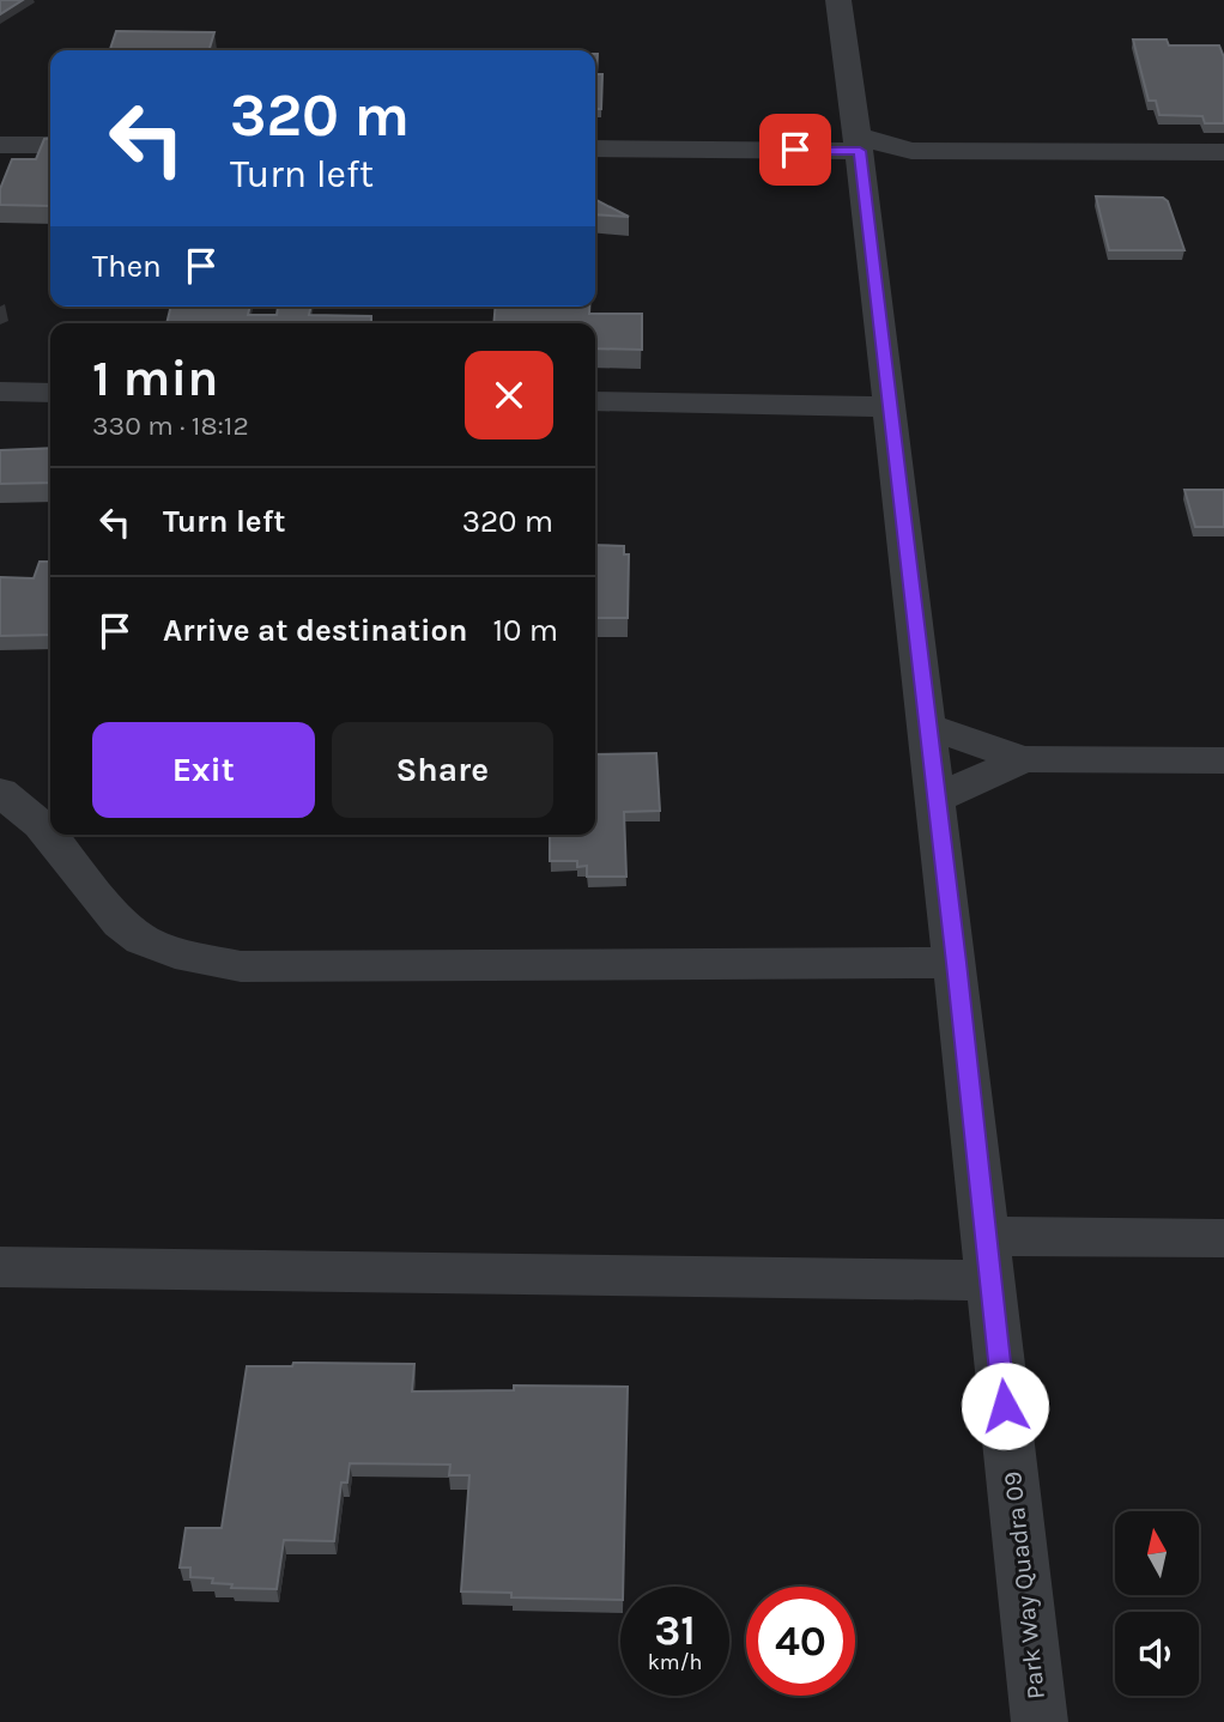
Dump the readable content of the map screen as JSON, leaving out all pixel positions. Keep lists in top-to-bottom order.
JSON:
{
  "streets": {
    "street": ["Park Way Quadra 09"]
  },
  "north": "top",
  "page": {
    "turn": ["320 m", "Turn left"],
    "then": "Then",
    "heading": ["1 min", "330 m · 18:12"],
    "list": [
      {
        "name": "Turn left",
        "value": "320 m"
      },
      {
        "name": "Arrive at destination",
        "value": "10 m"
      }
    ],
    "buttons": ["Exit", "Share"],
    "speed": "31 km/h",
    "limit": "40"
  }
}
